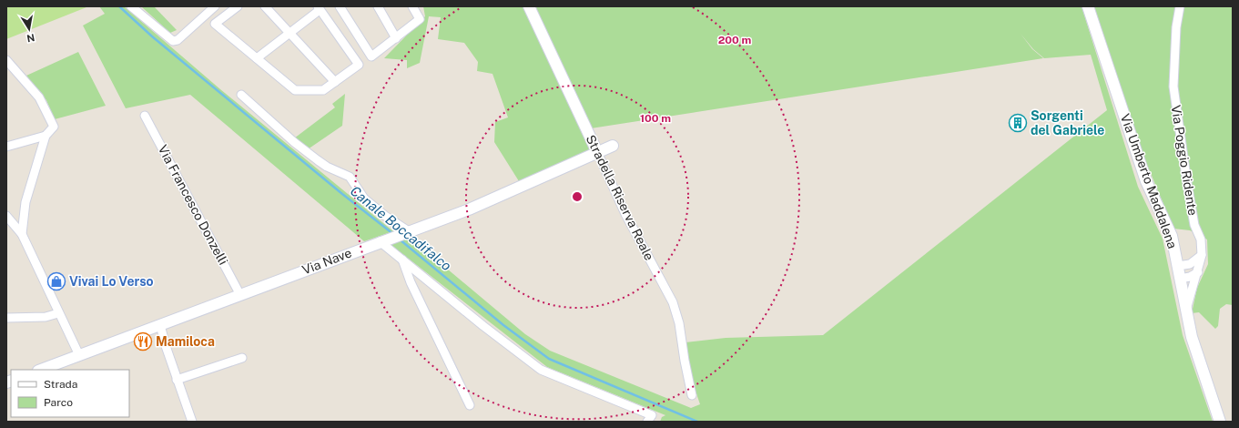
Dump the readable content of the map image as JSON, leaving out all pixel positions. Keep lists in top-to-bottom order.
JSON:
{
  "streets": {
    "street": [
      "Via Poggio Ridente",
      "Via Umberto Maddalena",
      "Stradella Riserva Reale",
      "Via Francesco Donzelli",
      "Via Nave"
    ]
  },
  "crossings": [
    ["Via Poggio Ridente", "Via Umberto Maddalena"],
    ["Stradella Riserva Reale", "Via Nave"],
    ["Via Francesco Donzelli", "Via Nave"]
  ],
  "water": ["Canale Boccadifalco"],
  "places": {
    "building": ["Sorgenti del Gabriele"],
    "shop": ["Vivai Lo Verso"],
    "restaurant": ["Mamiloca"]
  },
  "legend": ["Strada", "Parco"],
  "north": "bottom",
  "rings": ["200 m", "100 m"]
}
